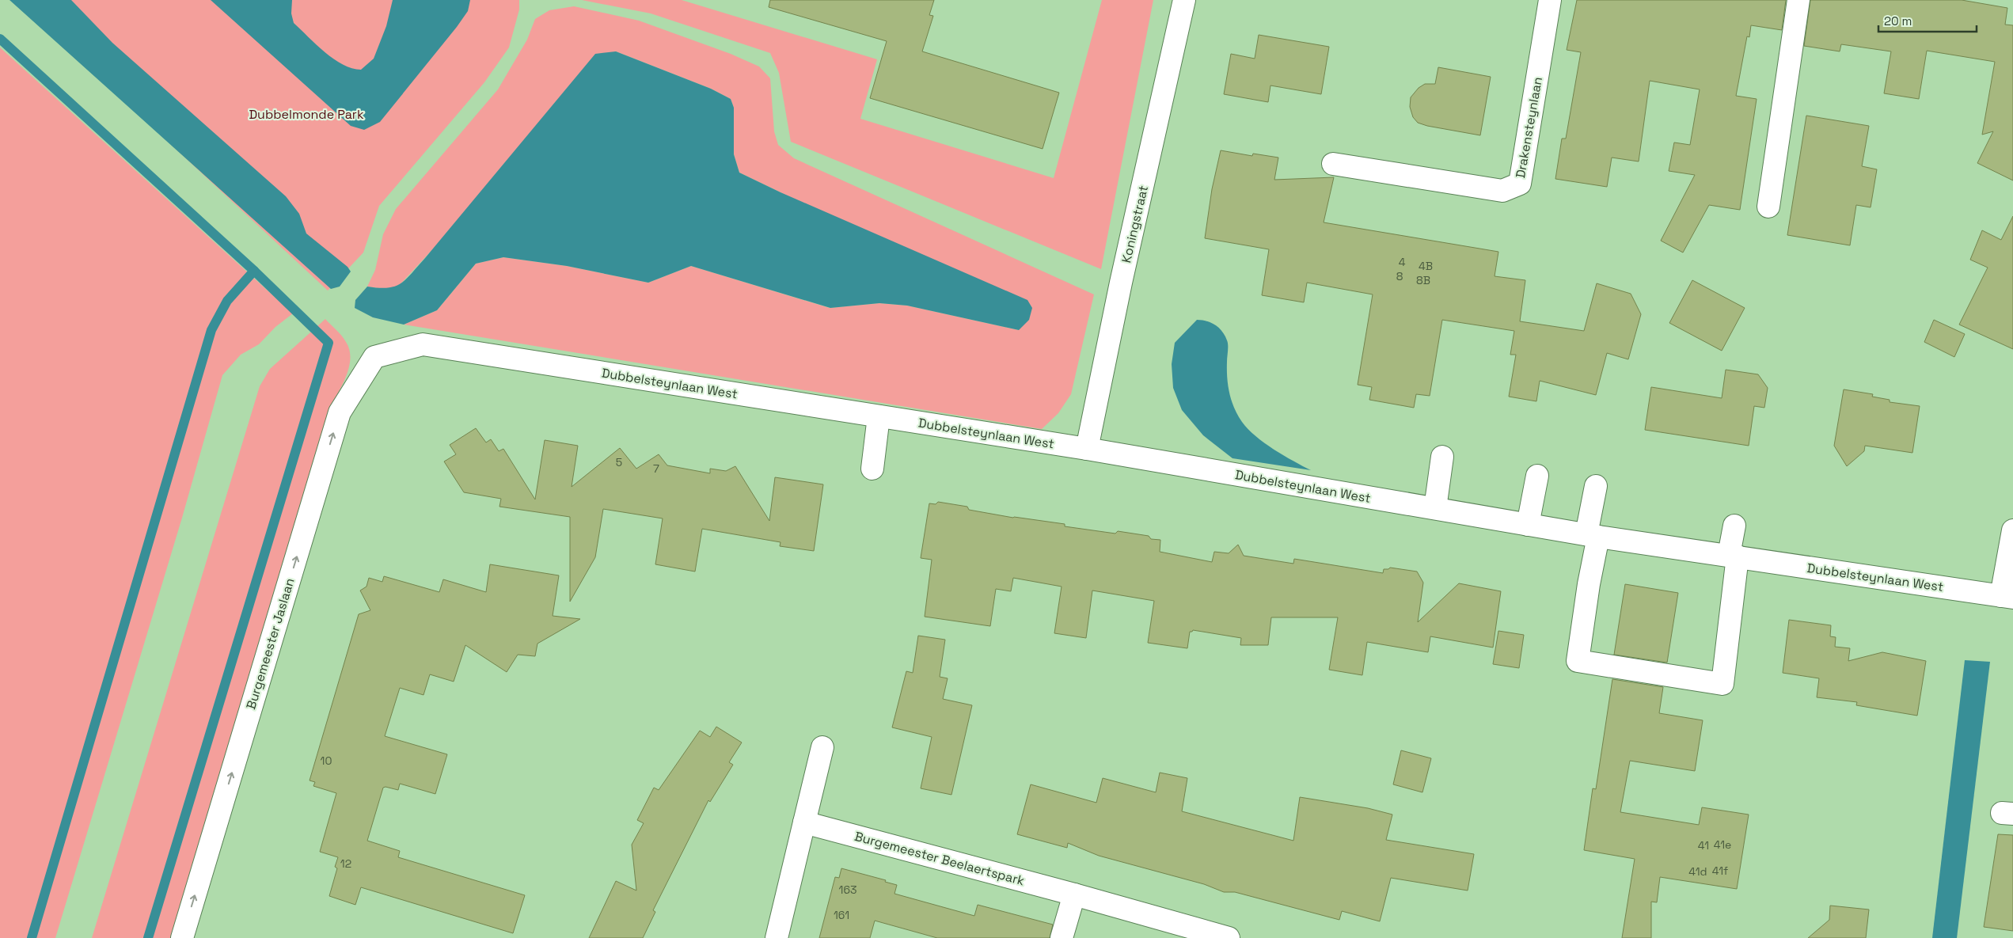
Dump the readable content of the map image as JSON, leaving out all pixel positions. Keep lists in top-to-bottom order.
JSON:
{
  "streets": {
    "street": [
      "Drakensteynlaan",
      "Koningstraat",
      "Dubbelsteynlaan West",
      "Burgemeester Jaslaan",
      "Burgemeester Beelaertspark"
    ]
  },
  "crossings": [
    ["Koningstraat", "Dubbelsteynlaan West"],
    ["Dubbelsteynlaan West", "Burgemeester Jaslaan"]
  ],
  "one_way": ["Burgemeester Jaslaan"],
  "parks": ["Dubbelmonde Park"],
  "house_numbers": [
    "4",
    "4B",
    "8",
    "8B",
    "5",
    "7",
    "10",
    "41e",
    "41",
    "12",
    "41f",
    "41d",
    "163",
    "161"
  ],
  "scale_bar": "20 m"
}
